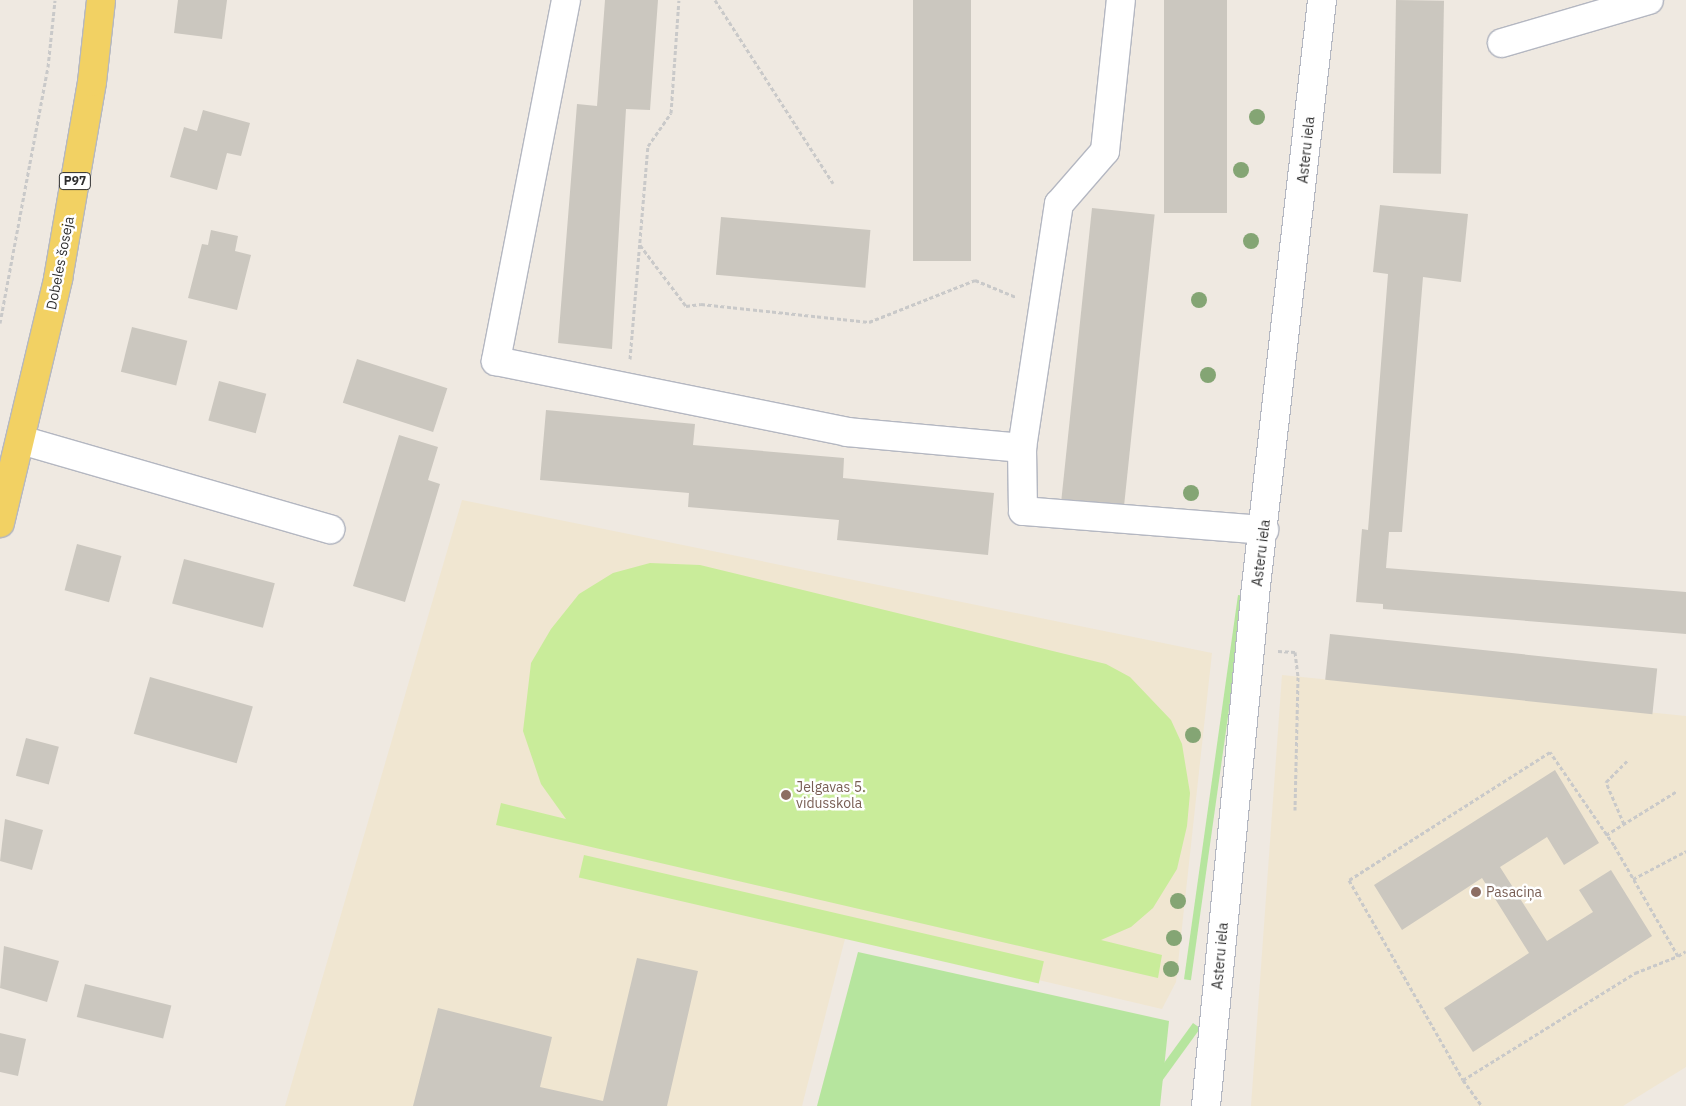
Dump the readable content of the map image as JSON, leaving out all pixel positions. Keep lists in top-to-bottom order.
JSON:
{
  "streets": {
    "main road": ["P97", "Dobeles šoseja"],
    "street": ["Asteru iela"]
  },
  "places": ["Jelgavas 5. vidusskola", "Pasaciņa"]
}
